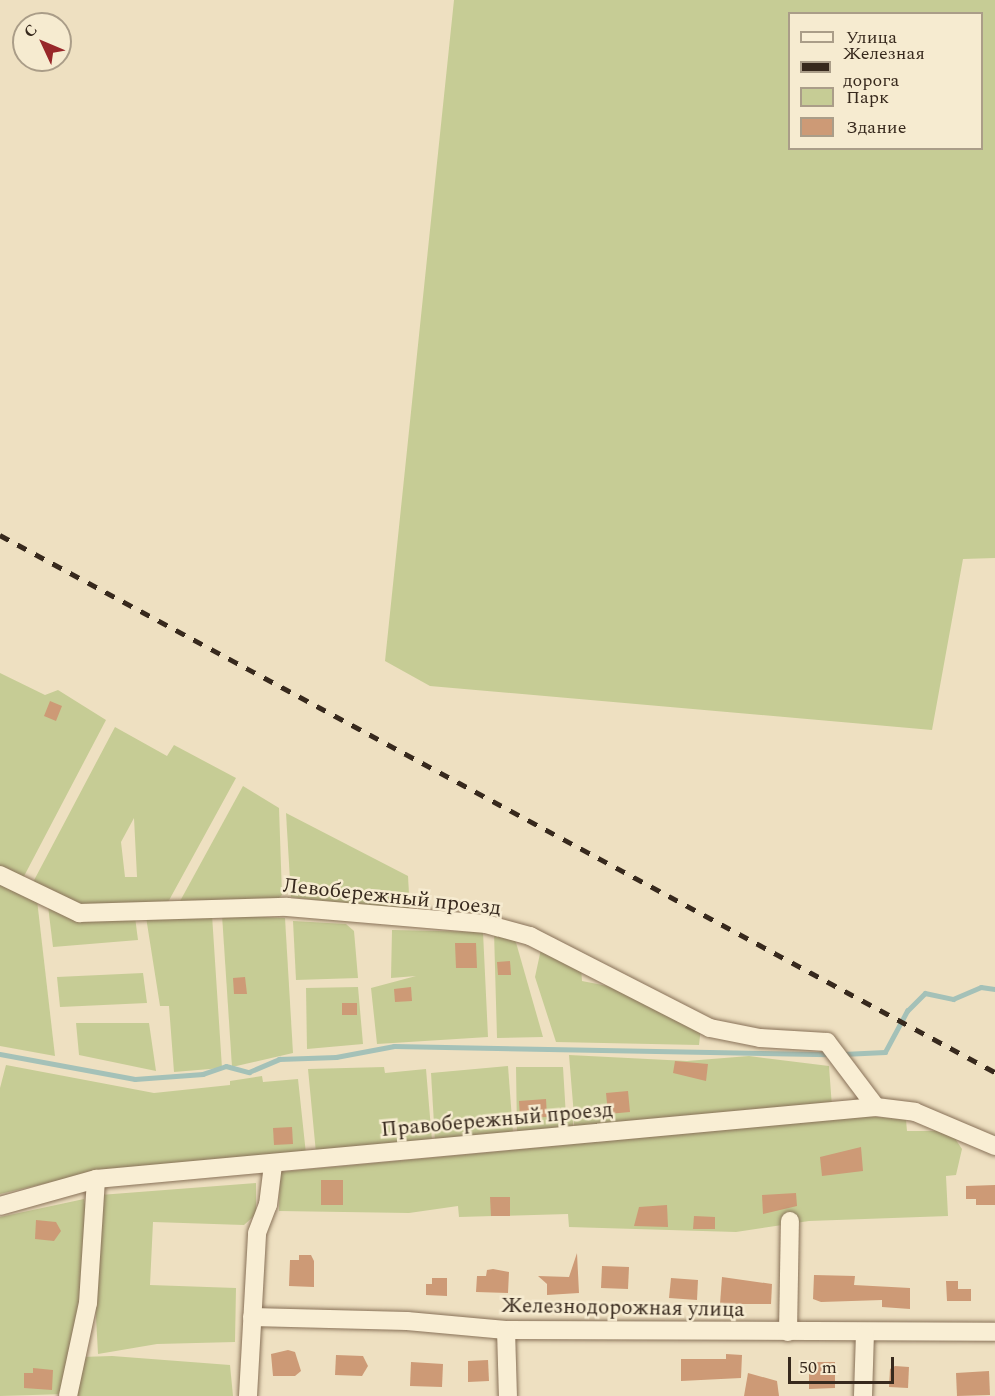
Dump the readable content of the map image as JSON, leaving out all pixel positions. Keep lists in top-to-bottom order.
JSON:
{
  "streets": {
    "street": ["Левобережный проезд", "Правобережный проезд", "Железнодорожная улица"]
  },
  "crossings": [
    ["Левобережный проезд", "Правобережный проезд"]
  ],
  "legend": [
    "Улица",
    "Железная дорога",
    "Парк",
    "Здание"
  ],
  "scale_bar": "50 m",
  "north": "top left"
}
